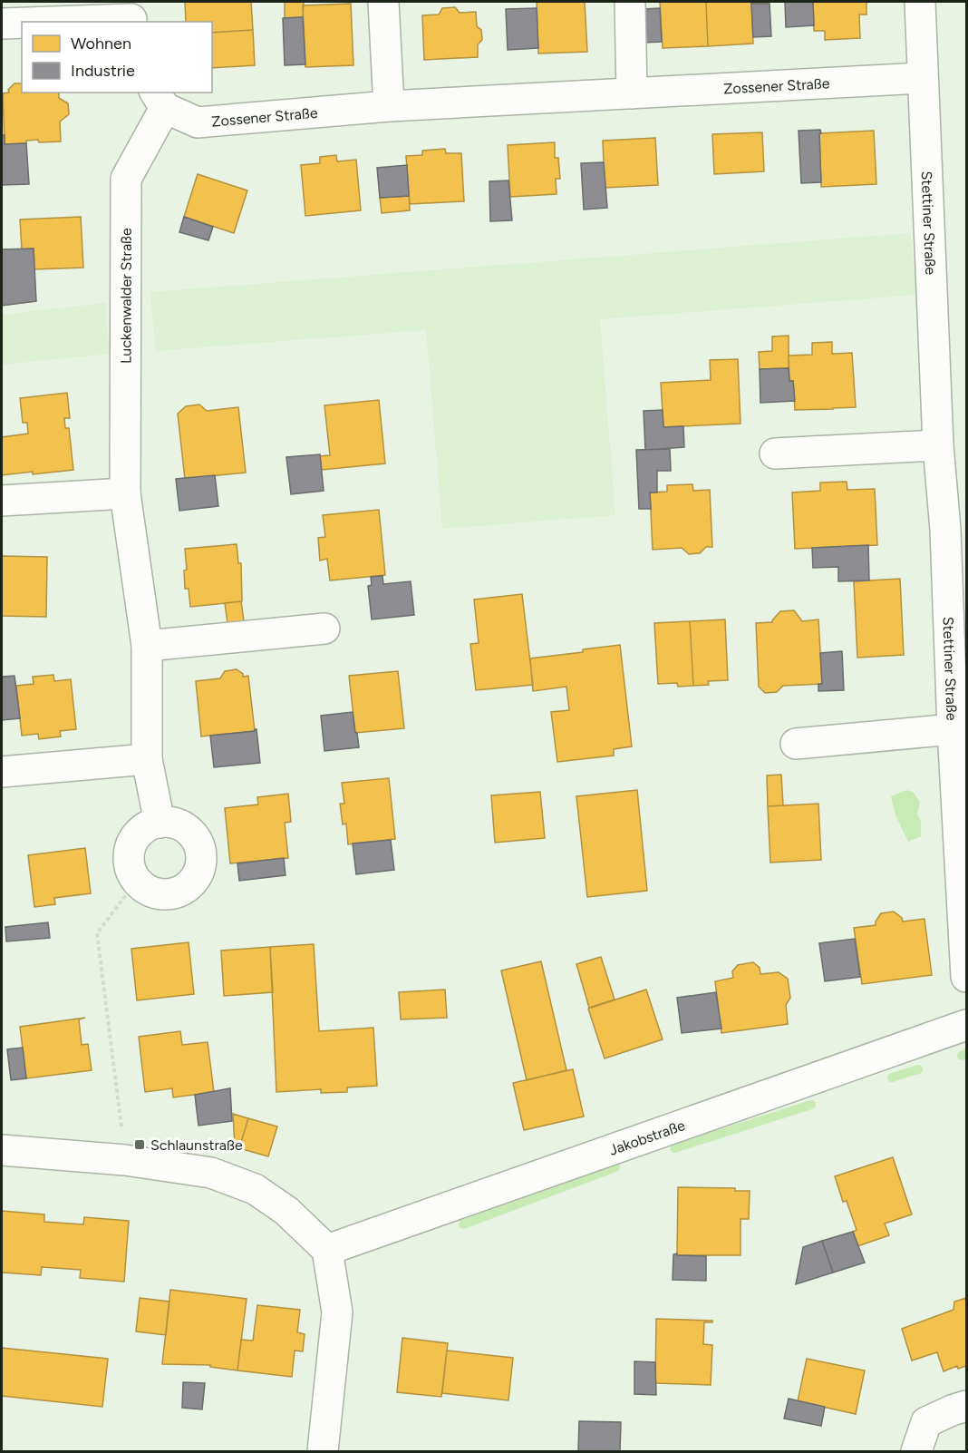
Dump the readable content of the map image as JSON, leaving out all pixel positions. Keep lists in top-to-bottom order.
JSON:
{
  "streets": {
    "street": [
      "Zossener Straße",
      "Stettiner Straße",
      "Luckenwalder Straße",
      "Jakobstraße"
    ]
  },
  "crossings": [
    ["Zossener Straße", "Stettiner Straße"],
    ["Zossener Straße", "Luckenwalder Straße"]
  ],
  "places": {
    "transit": ["Schlaunstraße"]
  },
  "legend": ["Wohnen", "Industrie"]
}
